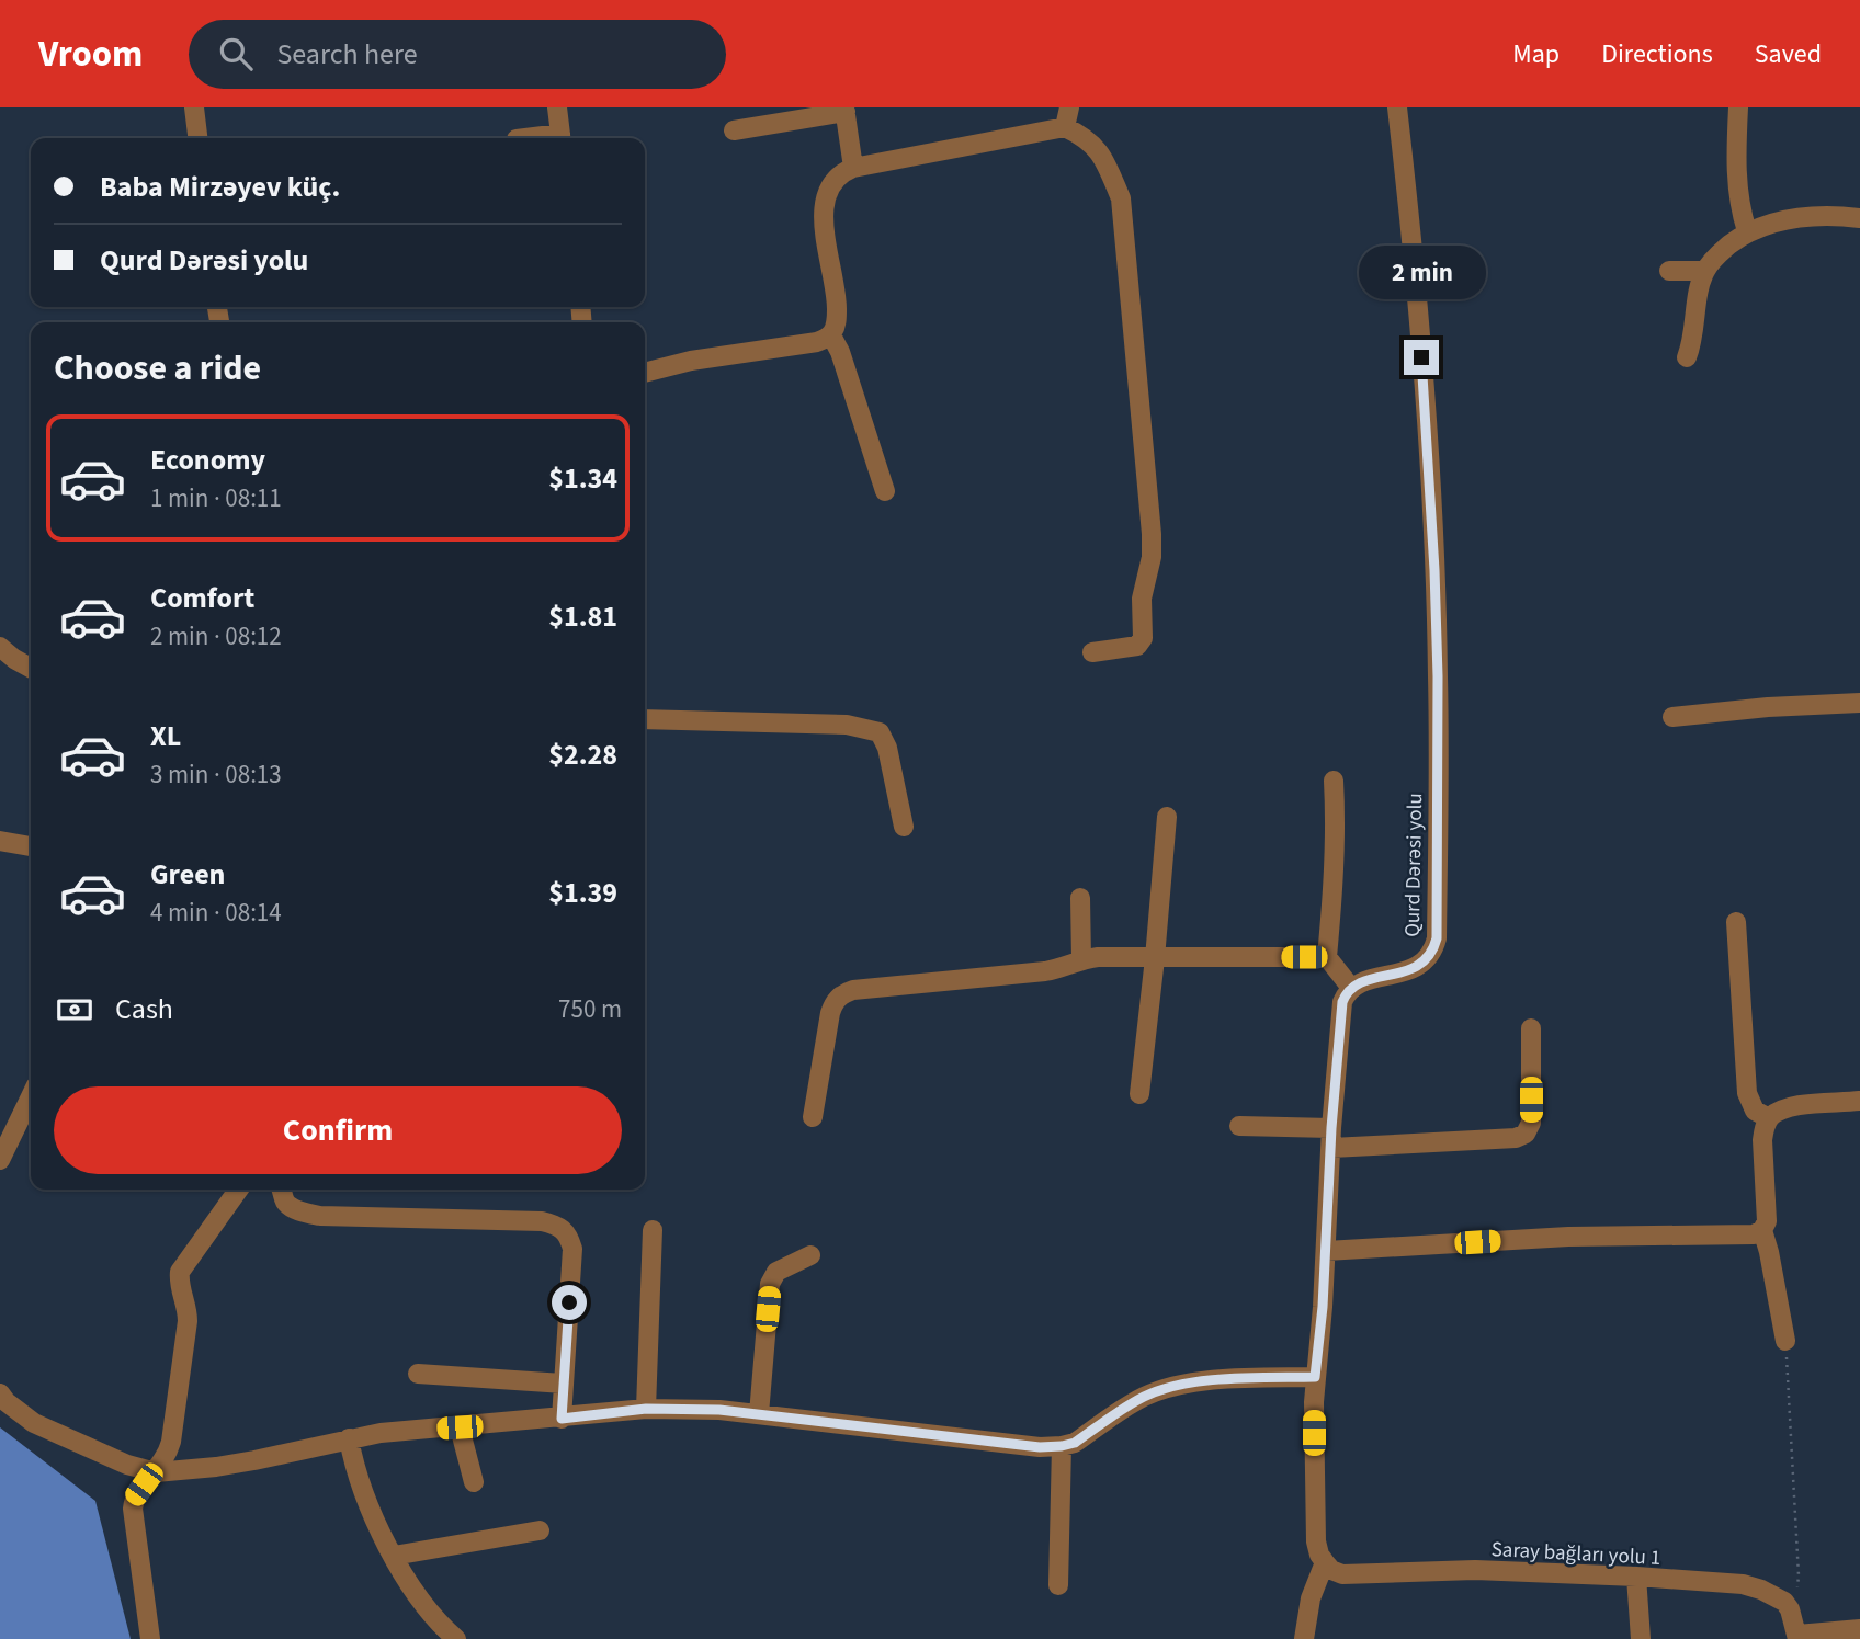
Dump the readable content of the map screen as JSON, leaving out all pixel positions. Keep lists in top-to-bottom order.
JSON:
{
  "streets": {
    "street": ["Qurd Dərəsi yolu", "Saray bağları yolu 1"]
  },
  "page": {
    "header": "Vroom",
    "search": "Search here",
    "nav": ["Map", "Directions", "Saved"],
    "banner": ["Baba Mirzəyev küç.", "Qurd Dərəsi yolu"],
    "bubble": "2 min",
    "heading": "Choose a ride",
    "list": [
      {
        "name": "Economy",
        "note": "1 min · 08:11",
        "value": "$1.34"
      },
      {
        "name": "Comfort",
        "note": "2 min · 08:12",
        "value": "$1.81"
      },
      {
        "name": "XL",
        "note": "3 min · 08:13",
        "value": "$2.28"
      },
      {
        "name": "Green",
        "note": "4 min · 08:14",
        "value": "$1.39"
      }
    ],
    "pay": ["Cash", "750 m"],
    "buttons": "Confirm"
  }
}
